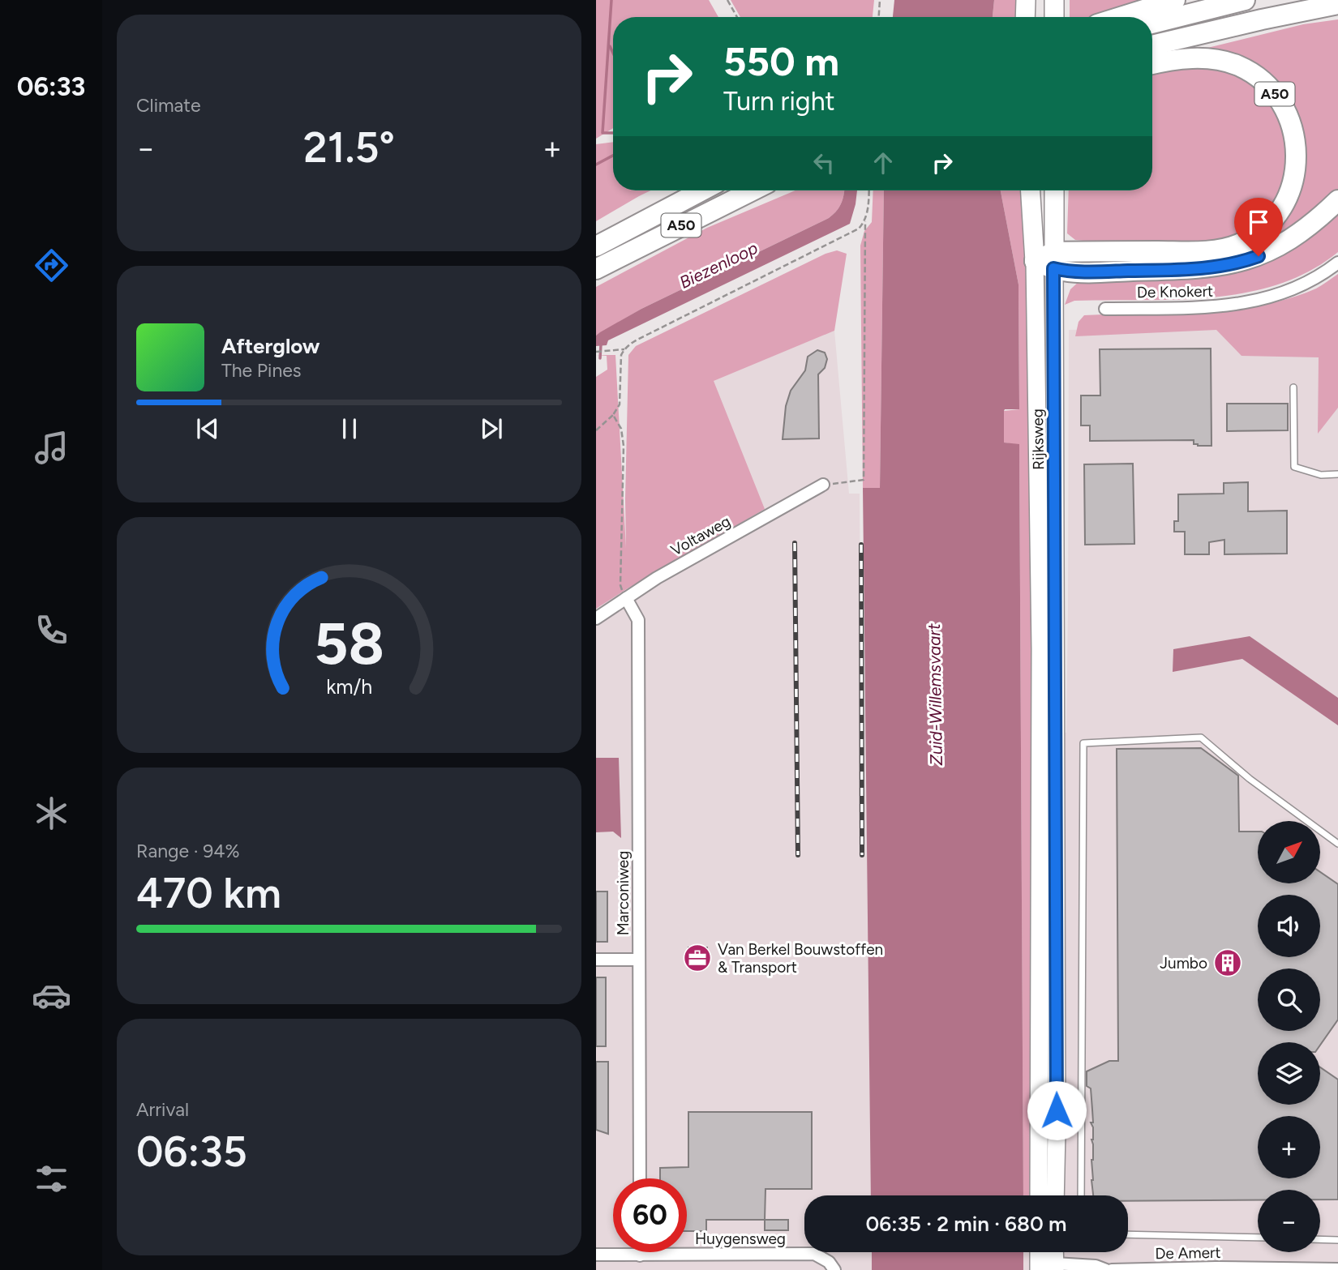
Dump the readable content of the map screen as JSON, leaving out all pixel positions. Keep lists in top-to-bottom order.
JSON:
{
  "streets": {
    "highway": ["A50", "Rijksweg"],
    "street": [
      "De Knokert",
      "Voltaweg",
      "Marconiweg",
      "Huygensweg",
      "De Amert"
    ]
  },
  "crossings": [
    ["A50", "Rijksweg"],
    ["Voltaweg", "Marconiweg"]
  ],
  "water": ["Biezenloop", "Zuid-Willemsvaart"],
  "places": {
    "office": ["Van Berkel Bouwstoffen & Transport"],
    "building": ["Jumbo"]
  },
  "north": "top right",
  "page": {
    "tabs": "06:33",
    "tile": [
      "Climate",
      ["Range · 94%", "470 km"],
      ["Arrival", "06:35"]
    ],
    "turn": ["550 m", "Turn right"],
    "heat": ["−", "21.5°", "+"],
    "song": ["Afterglow", "The Pines"],
    "map_buttons": ["+", "−"],
    "limit": "60",
    "trip": "06:35 · 2 min · 680 m",
    "gauge": ["58", "km/h"]
  }
}
